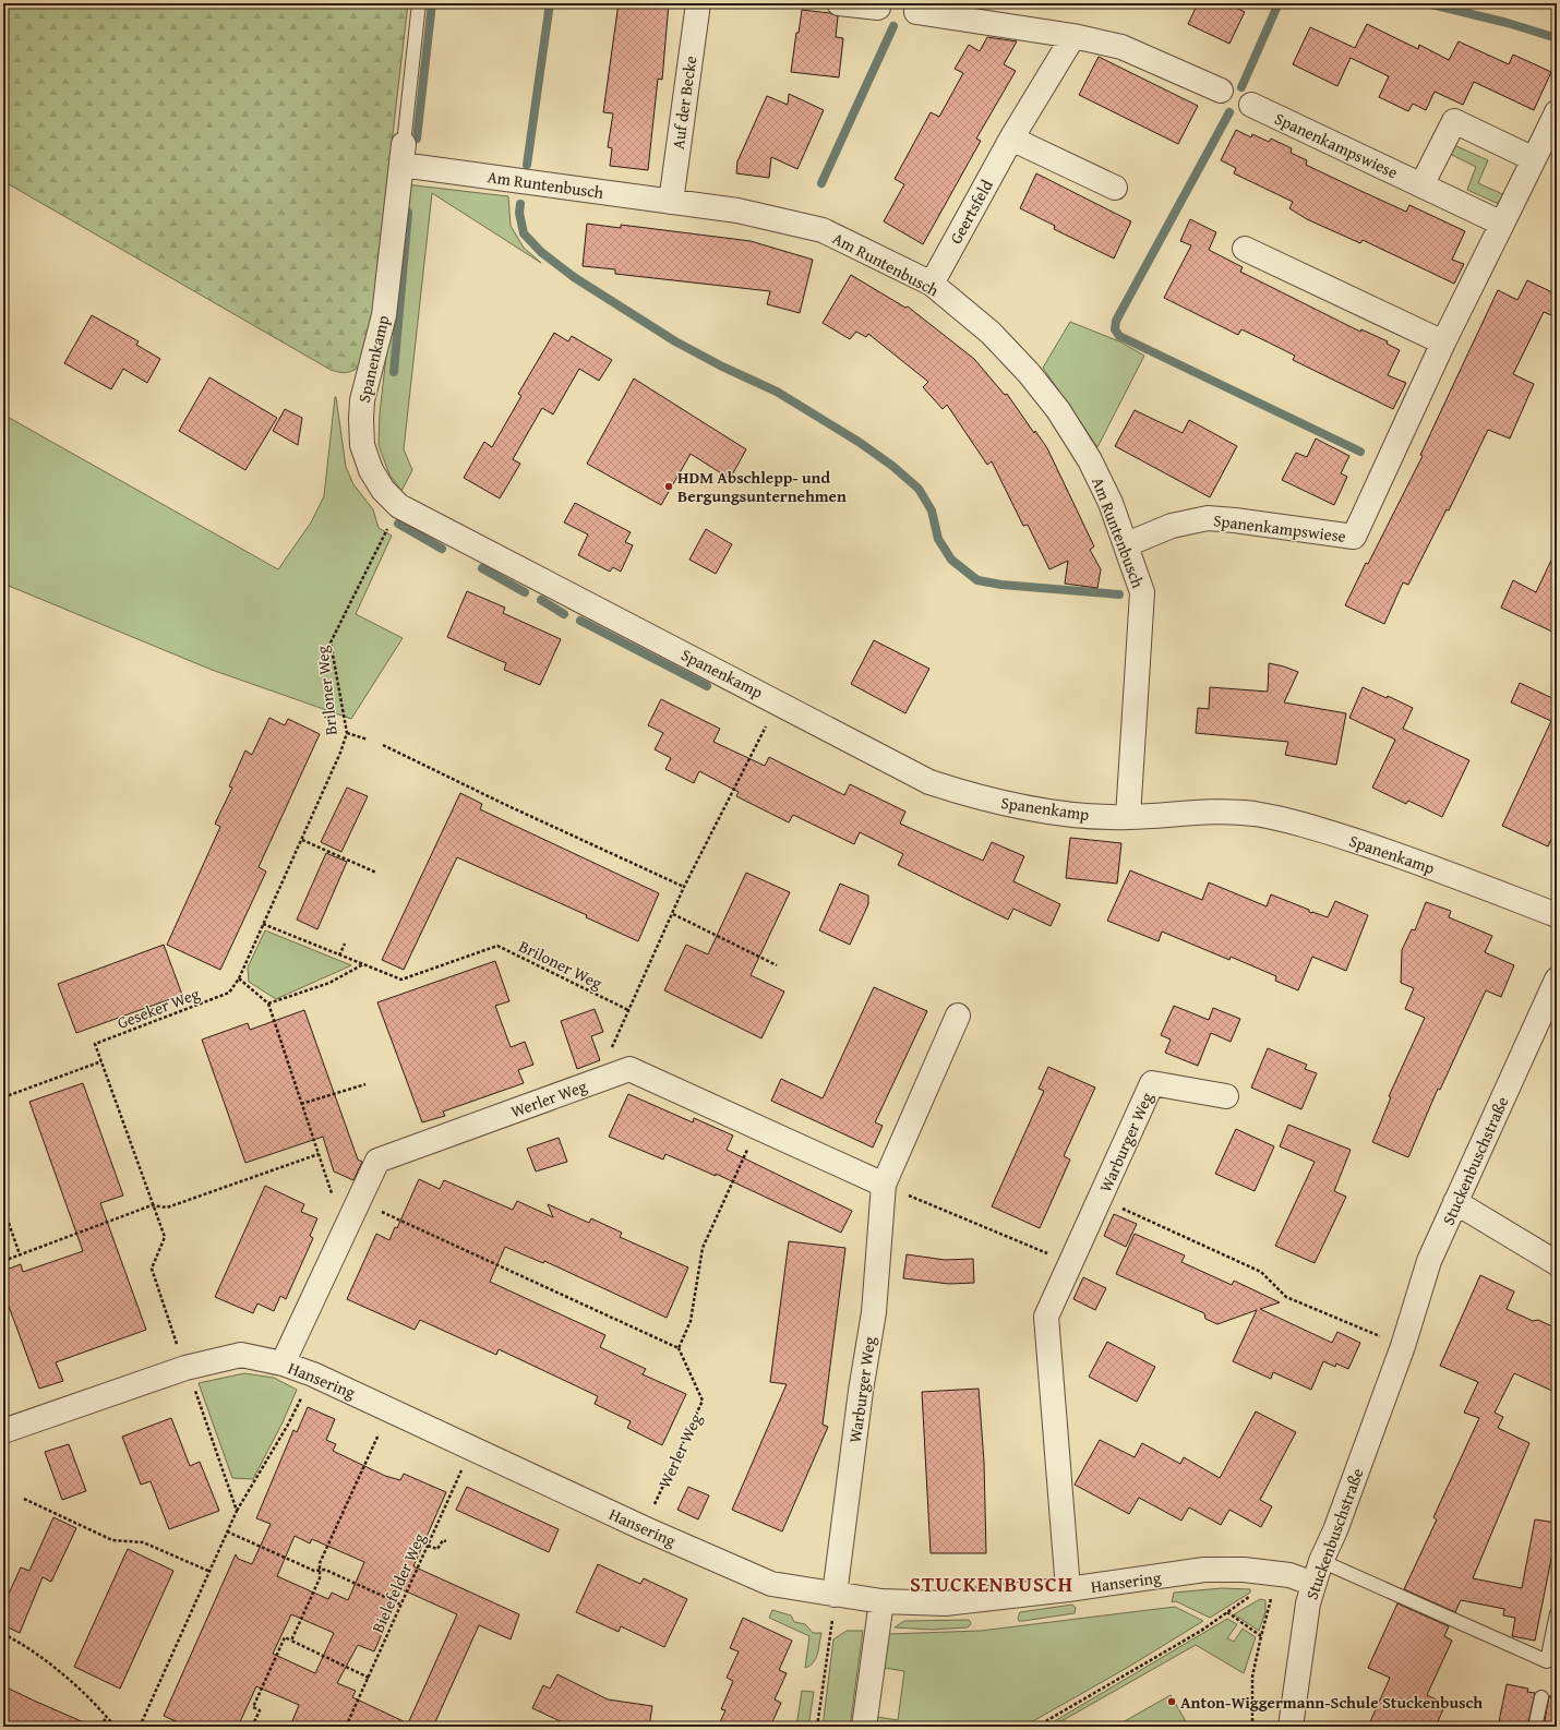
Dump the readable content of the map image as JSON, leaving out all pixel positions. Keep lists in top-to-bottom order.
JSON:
{
  "streets": {
    "street": [
      "Auf der Becke",
      "Spanenkampswiese",
      "Am Runtenbusch",
      "Geertsfeld",
      "Spanenkamp",
      "Werler Weg",
      "Warburger Weg",
      "Stuckenbuschstraße",
      "Hansering"
    ],
    "path": ["Briloner Weg", "Geseker Weg", "Bielefelder Weg"]
  },
  "crossings": [
    ["Auf der Becke", "Am Runtenbusch"],
    ["Spanenkampswiese", "Am Runtenbusch"],
    ["Am Runtenbusch", "Geertsfeld"],
    ["Am Runtenbusch", "Spanenkamp"],
    ["Spanenkamp", "Briloner Weg"],
    ["Briloner Weg", "Geseker Weg"],
    ["Geseker Weg", "Hansering"],
    ["Werler Weg", "Warburger Weg"],
    ["Werler Weg", "Hansering"],
    ["Warburger Weg", "Stuckenbuschstraße"],
    ["Warburger Weg", "Hansering"],
    ["Stuckenbuschstraße", "Hansering"],
    ["Hansering", "Bielefelder Weg"]
  ],
  "districts": ["STUCKENBUSCH"],
  "places": ["HDM Abschlepp- und Bergungsunternehmen", "Anton-Wiggermann-Schule Stuckenbusch"]
}
